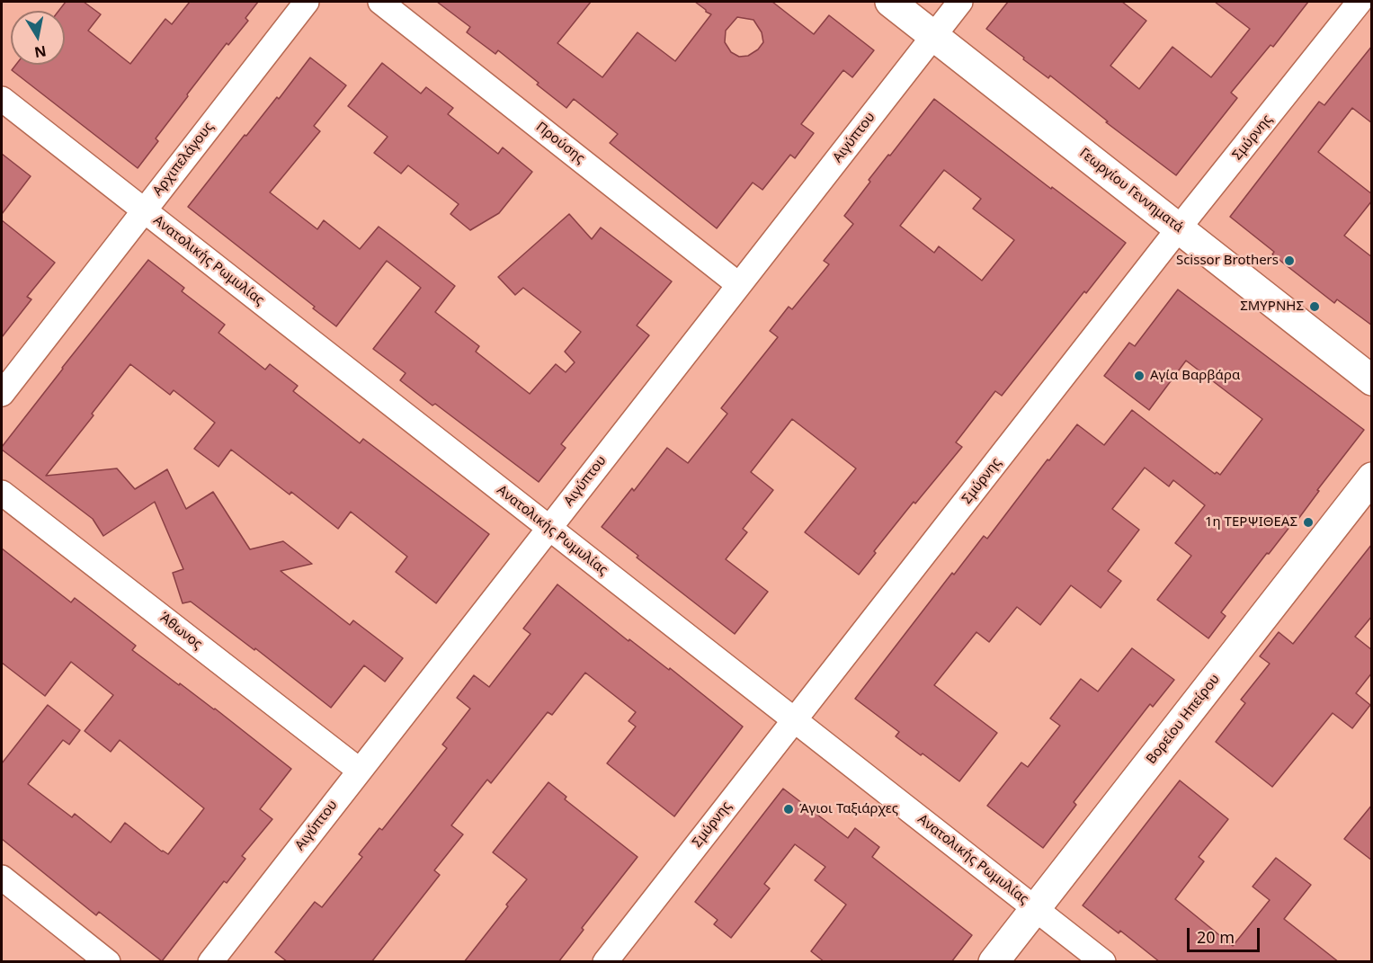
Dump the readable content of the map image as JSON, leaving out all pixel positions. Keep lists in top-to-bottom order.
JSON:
{
  "streets": {
    "main road": ["Γεωργίου Γεννηματά", "Βορείου Ηπείρου"],
    "street": [
      "Αιγύπτου",
      "Σμύρνης",
      "Προύσης",
      "Αρχιπελάγους",
      "Ανατολικής Ρωμυλίας",
      "Άθωνος"
    ]
  },
  "crossings": [
    ["Αιγύπτου", "Προύσης"],
    ["Αιγύπτου", "Γεωργίου Γεννηματά"],
    ["Αιγύπτου", "Ανατολικής Ρωμυλίας"],
    ["Αιγύπτου", "Άθωνος"],
    ["Σμύρνης", "Γεωργίου Γεννηματά"],
    ["Σμύρνης", "Ανατολικής Ρωμυλίας"],
    ["Αρχιπελάγους", "Ανατολικής Ρωμυλίας"],
    ["Ανατολικής Ρωμυλίας", "Βορείου Ηπείρου"]
  ],
  "places": [
    "Scissor Brothers",
    "ΣΜΥΡΝΗΣ",
    "Αγία Βαρβάρα",
    "1η ΤΕΡΨΙΘΕΑΣ",
    "Άγιοι Ταξιάρχες"
  ],
  "scale_bar": "20 m",
  "north": "bottom"
}
